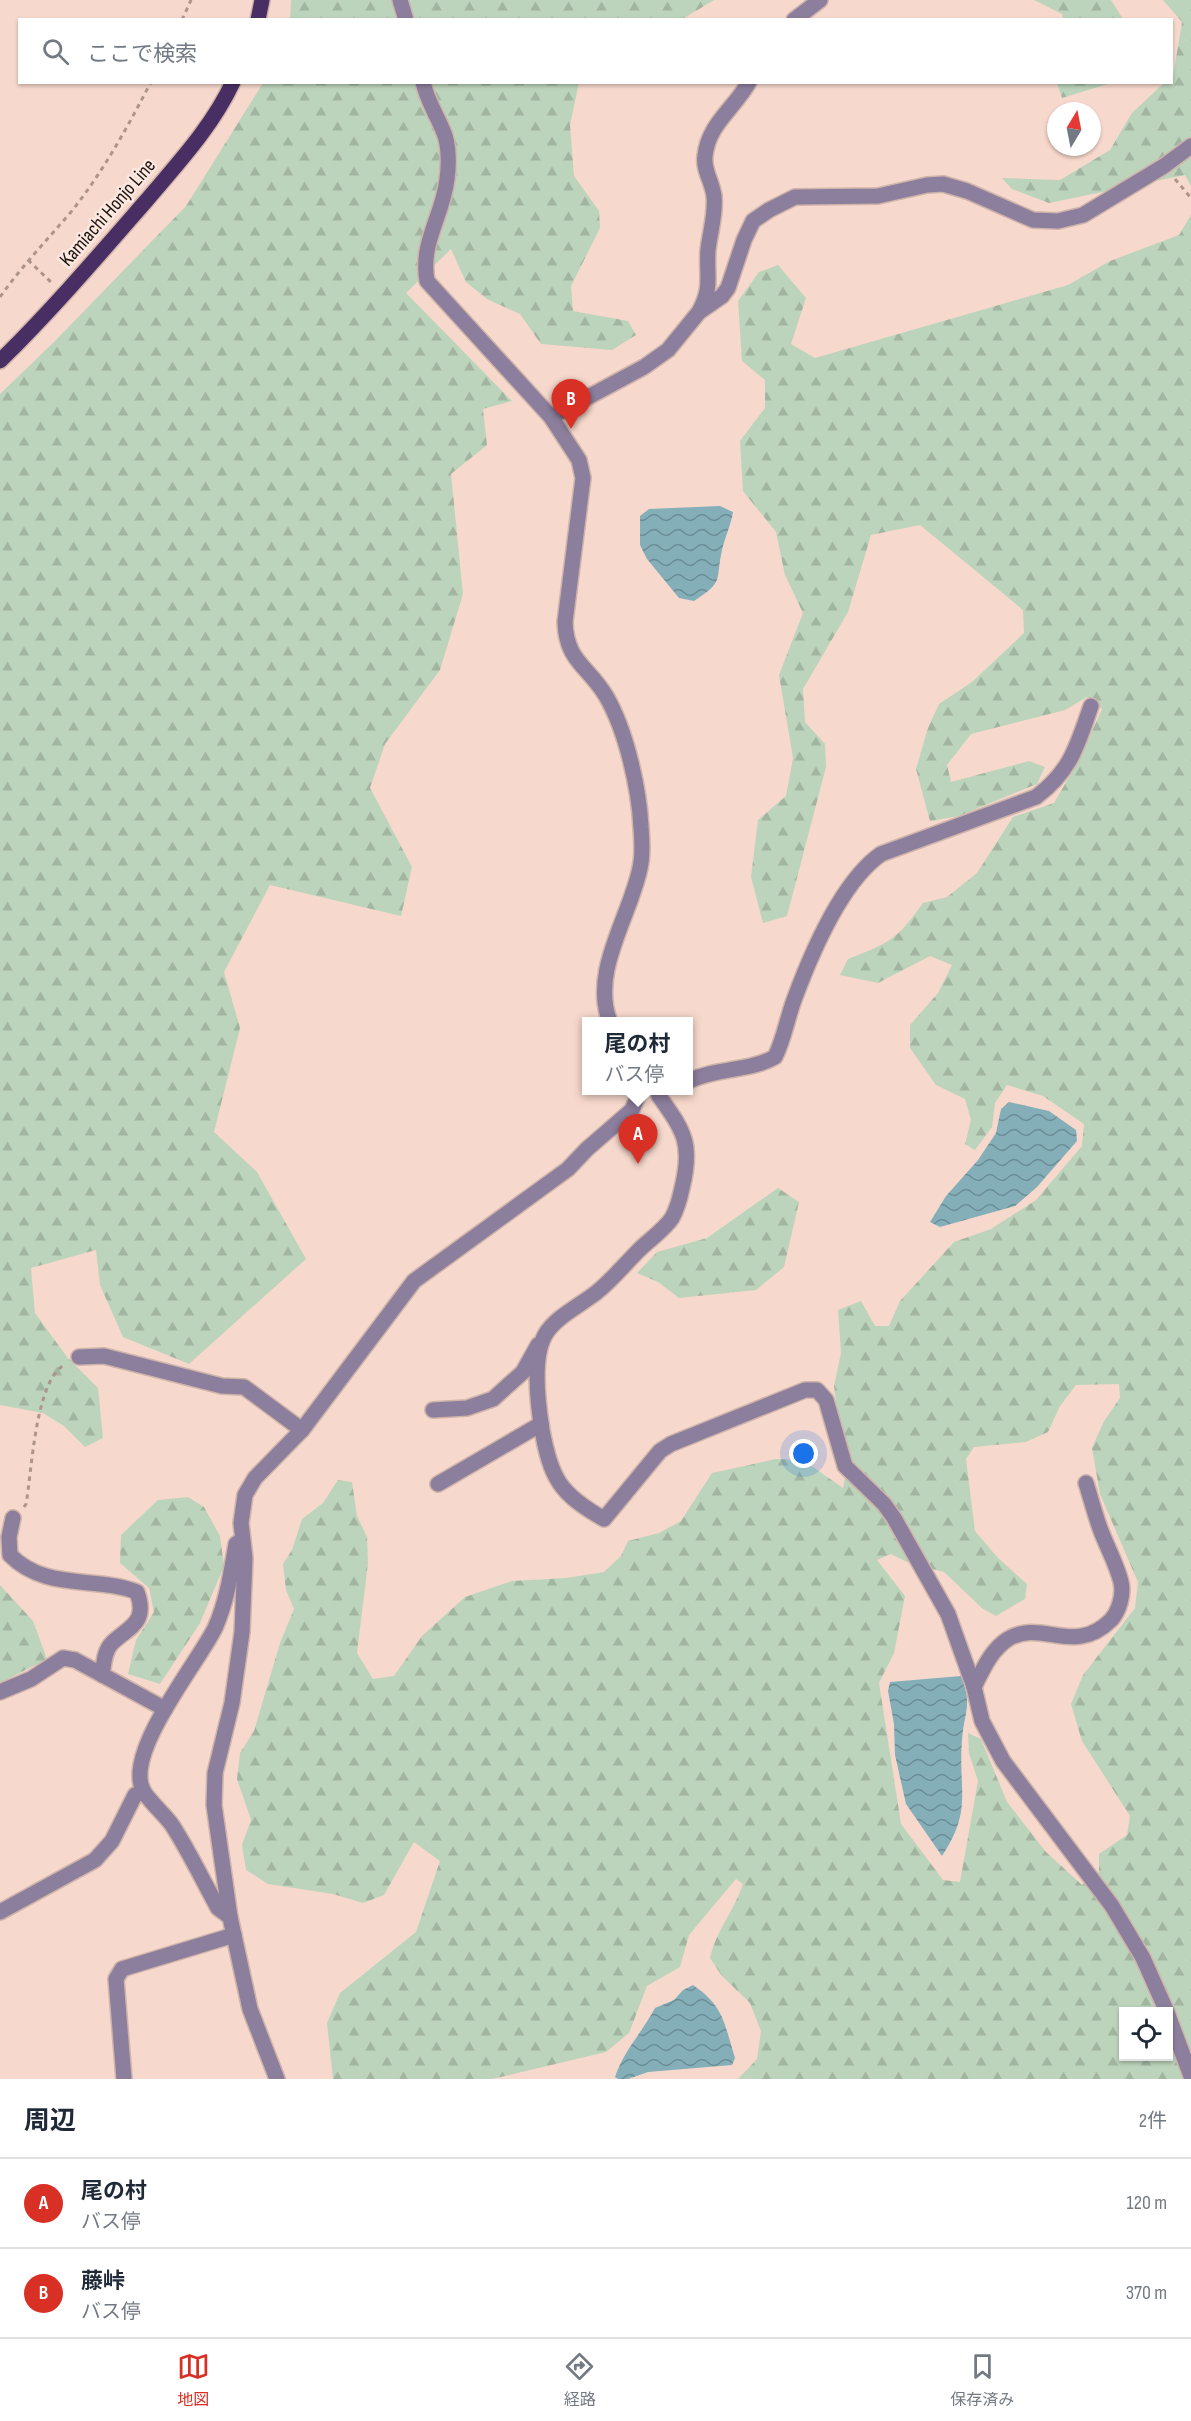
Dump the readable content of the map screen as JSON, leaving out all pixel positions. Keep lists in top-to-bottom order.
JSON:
{
  "streets": {
    "main road": ["Kamiachi Honjo Line"]
  },
  "north": "top",
  "page": {
    "search": "ここで検索",
    "pins": ["B", "A"],
    "popup": ["尾の村", "バス停"],
    "heading": ["周辺", "2件"],
    "list": [
      {
        "mark": "A",
        "name": "尾の村",
        "note": "バス停",
        "value": "120 m"
      },
      {
        "mark": "B",
        "name": "藤峠",
        "note": "バス停",
        "value": "370 m"
      }
    ],
    "nav": ["地図", "経路", "保存済み"]
  }
}
